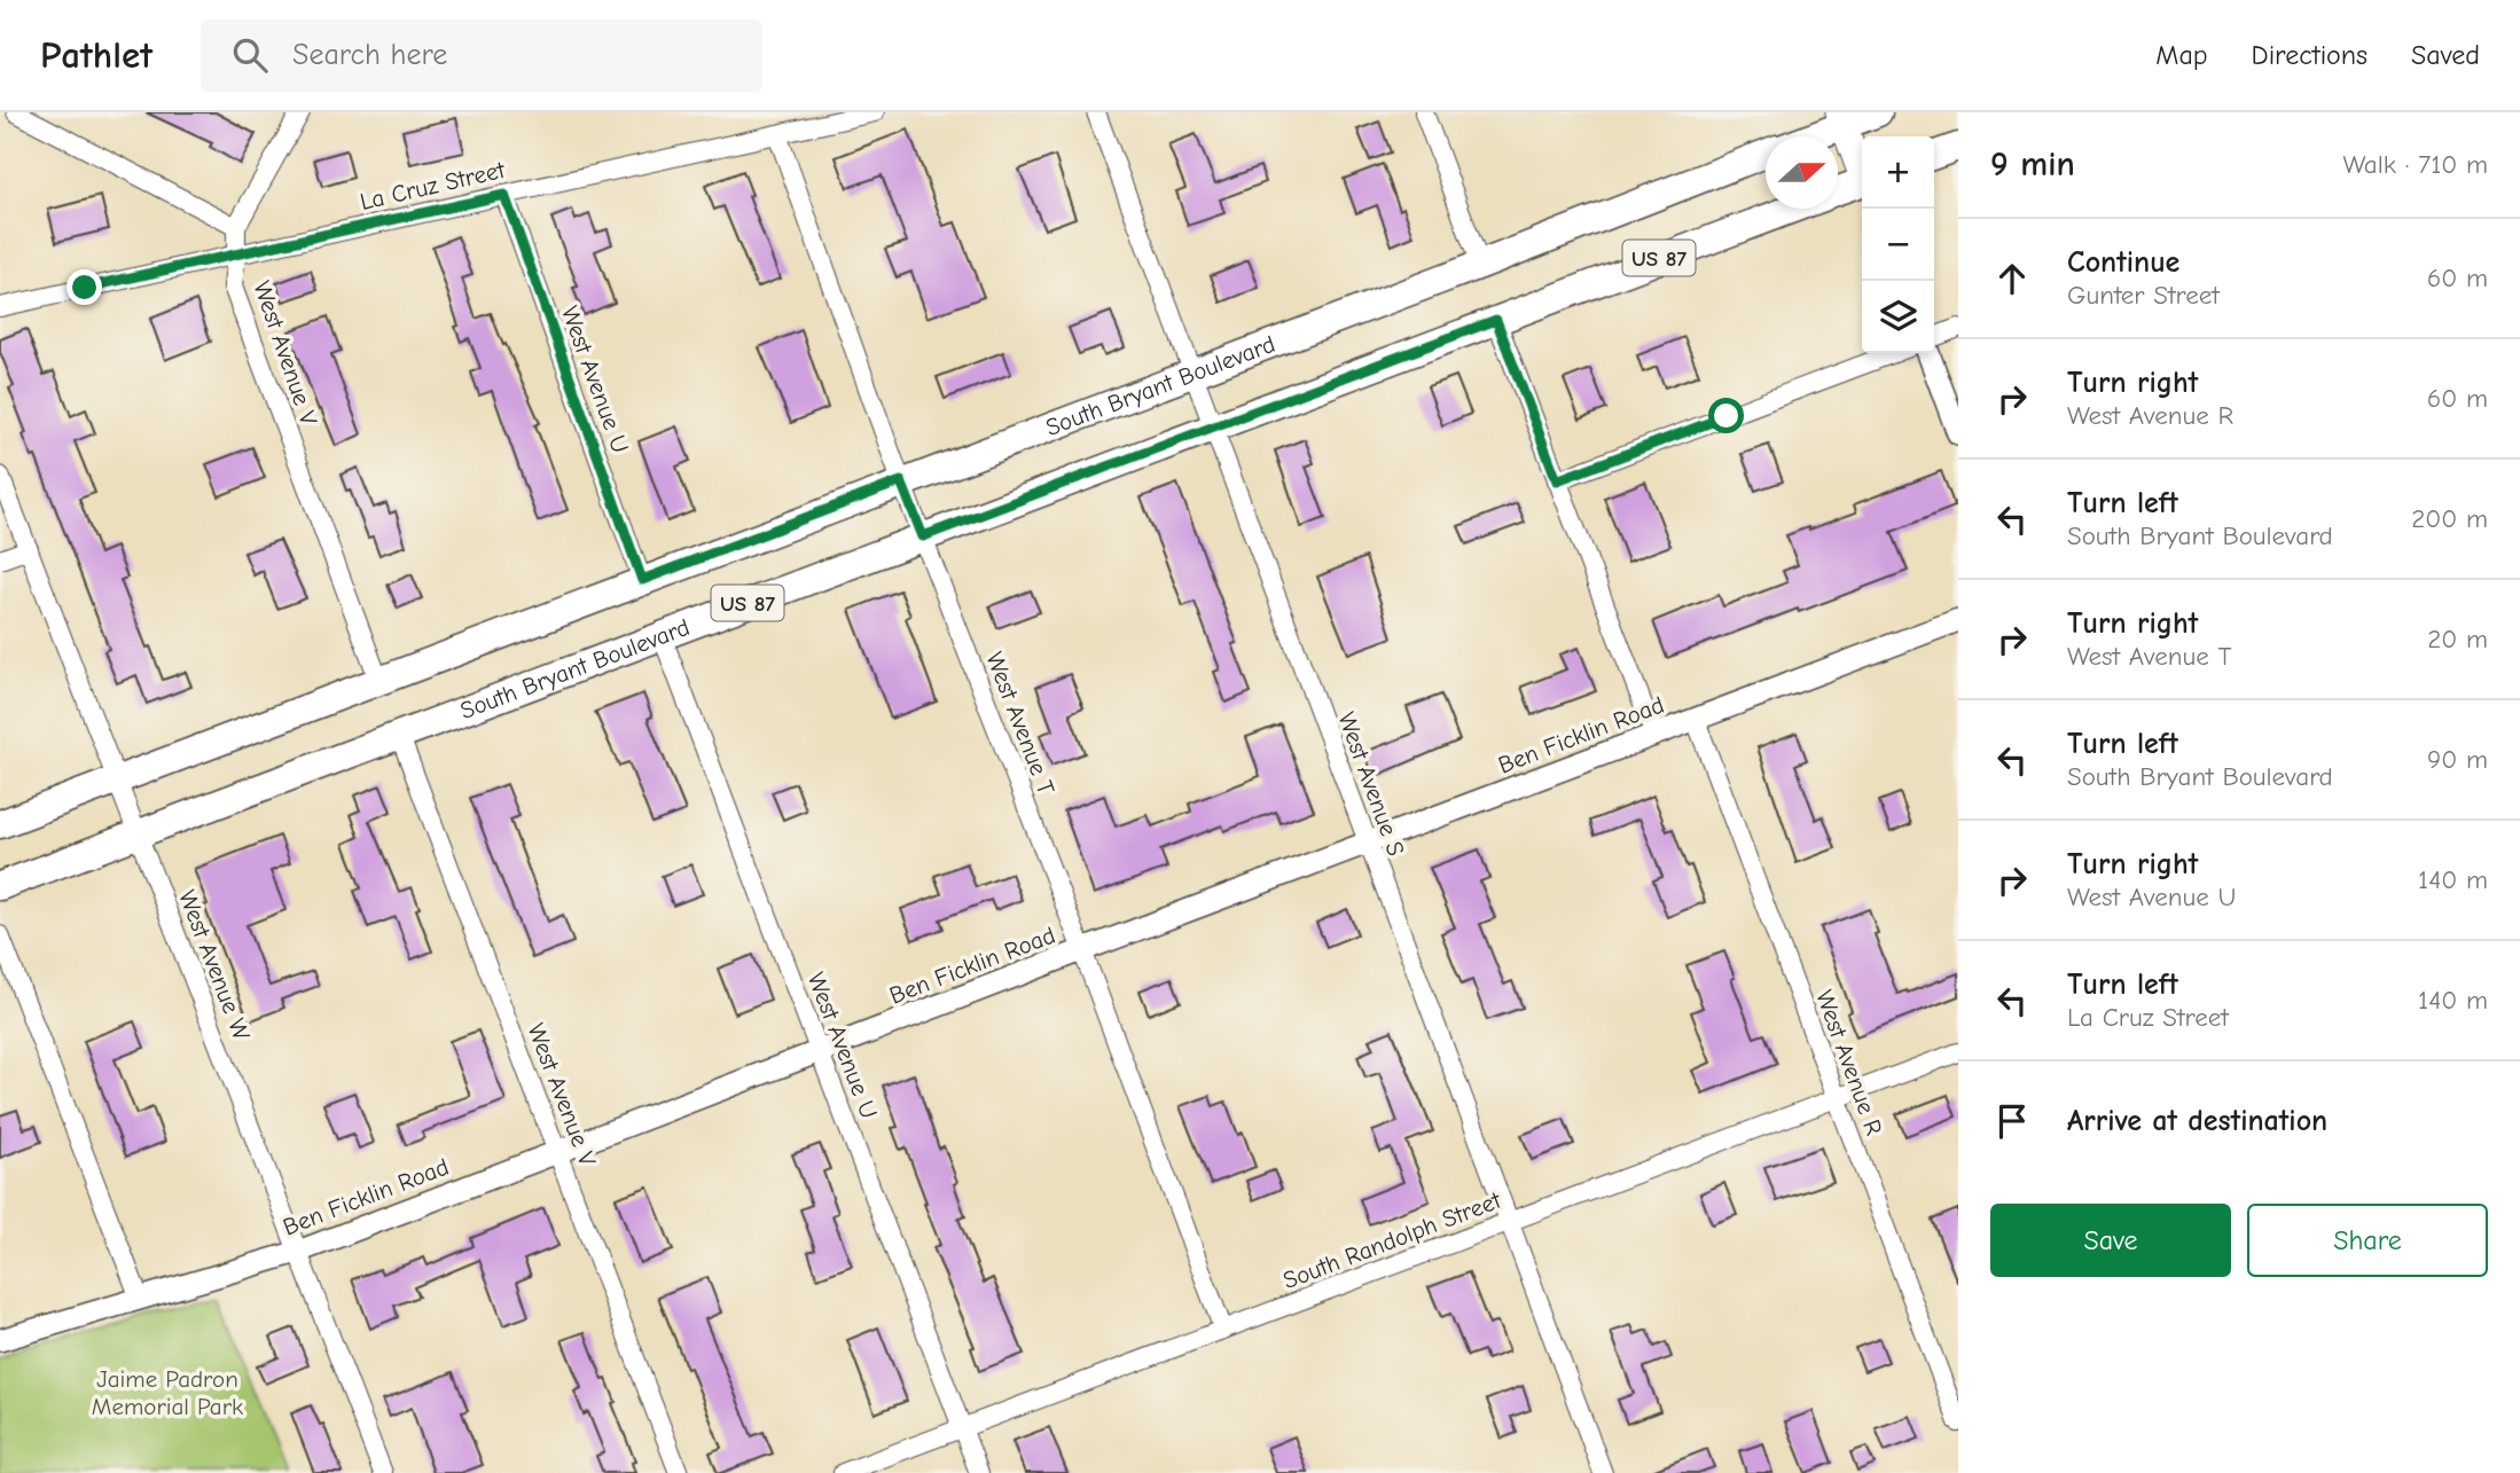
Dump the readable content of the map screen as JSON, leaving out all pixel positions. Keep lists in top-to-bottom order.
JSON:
{
  "streets": {
    "main road": ["US 87", "South Bryant Boulevard"],
    "street": [
      "La Cruz Street",
      "West Avenue V",
      "West Avenue U",
      "West Avenue T",
      "Ben Ficklin Road",
      "West Avenue S",
      "West Avenue W",
      "West Avenue R",
      "South Randolph Street"
    ]
  },
  "crossings": [
    ["La Cruz Street", "West Avenue V"],
    ["La Cruz Street", "West Avenue U"],
    ["La Cruz Street", "West Avenue T"],
    ["West Avenue V", "South Bryant Boulevard"],
    ["West Avenue V", "Ben Ficklin Road"],
    ["West Avenue U", "South Bryant Boulevard"],
    ["West Avenue U", "Ben Ficklin Road"],
    ["West Avenue U", "South Randolph Street"],
    ["South Bryant Boulevard", "West Avenue T"],
    ["South Bryant Boulevard", "West Avenue S"],
    ["South Bryant Boulevard", "West Avenue W"],
    ["West Avenue T", "Ben Ficklin Road"],
    ["West Avenue T", "South Randolph Street"],
    ["Ben Ficklin Road", "West Avenue S"],
    ["Ben Ficklin Road", "West Avenue W"],
    ["Ben Ficklin Road", "West Avenue R"],
    ["West Avenue S", "South Randolph Street"],
    ["West Avenue R", "South Randolph Street"]
  ],
  "parks": ["Jaime Padron Memorial Park"],
  "north": "right",
  "page": {
    "header": "Pathlet",
    "search": "Search here",
    "nav": ["Map", "Directions", "Saved"],
    "heading": ["9 min", "Walk · 710 m"],
    "map_buttons": ["+", "−"],
    "list": [
      ["Continue", "Gunter Street", "60 m"],
      ["Turn right", "West Avenue R", "60 m"],
      ["Turn left", "South Bryant Boulevard", "200 m"],
      ["Turn right", "West Avenue T", "20 m"],
      ["Turn left", "South Bryant Boulevard", "90 m"],
      ["Turn right", "West Avenue U", "140 m"],
      ["Turn left", "La Cruz Street", "140 m"],
      "Arrive at destination"
    ],
    "buttons": ["Save", "Share"]
  }
}
